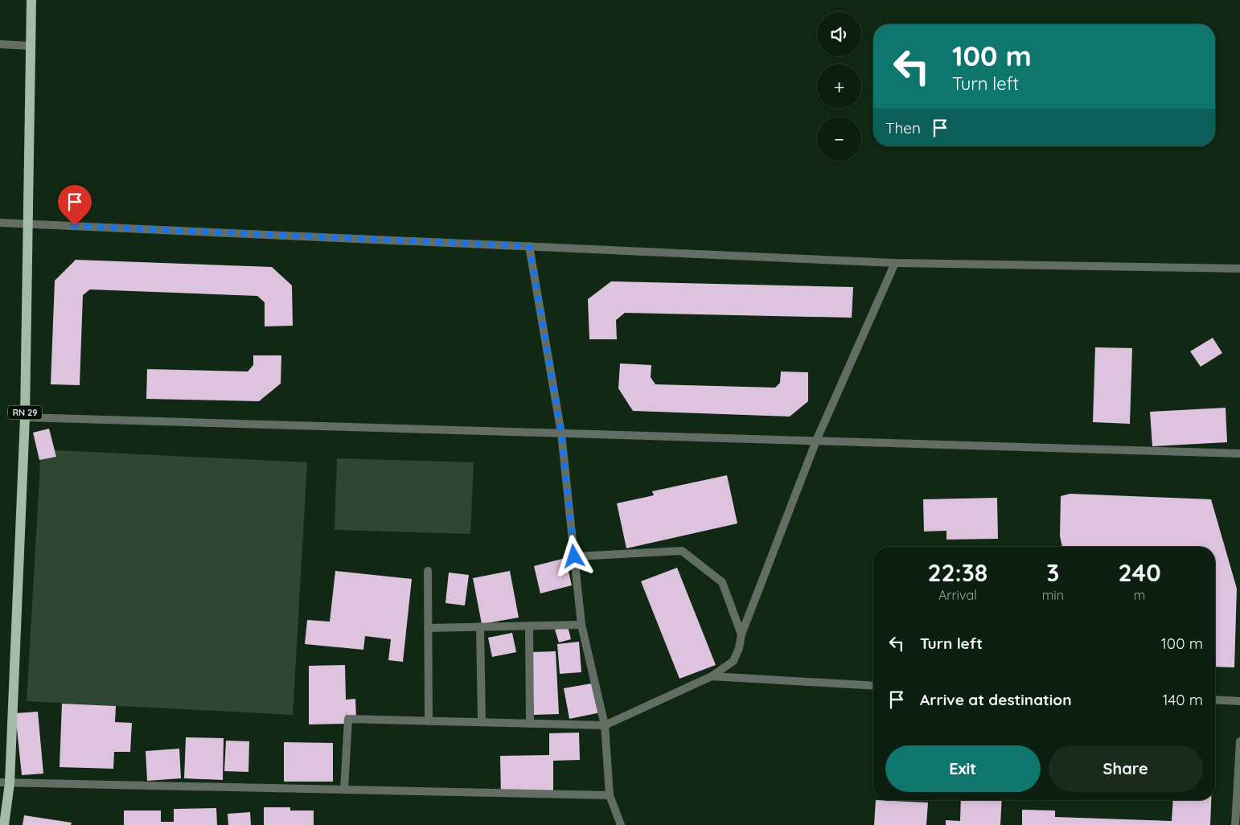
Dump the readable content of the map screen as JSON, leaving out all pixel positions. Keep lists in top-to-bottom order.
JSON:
{
  "streets": {
    "main road": ["RN 29"]
  },
  "page": {
    "map_buttons": ["+", "−"],
    "turn": ["100 m", "Turn left"],
    "then": "Then",
    "eta": [
      "22:38",
      "Arrival",
      "3",
      "min",
      "240",
      "m"
    ],
    "list": [
      {
        "name": "Turn left",
        "value": "100 m"
      },
      {
        "name": "Arrive at destination",
        "value": "140 m"
      }
    ],
    "buttons": ["Exit", "Share"]
  }
}
